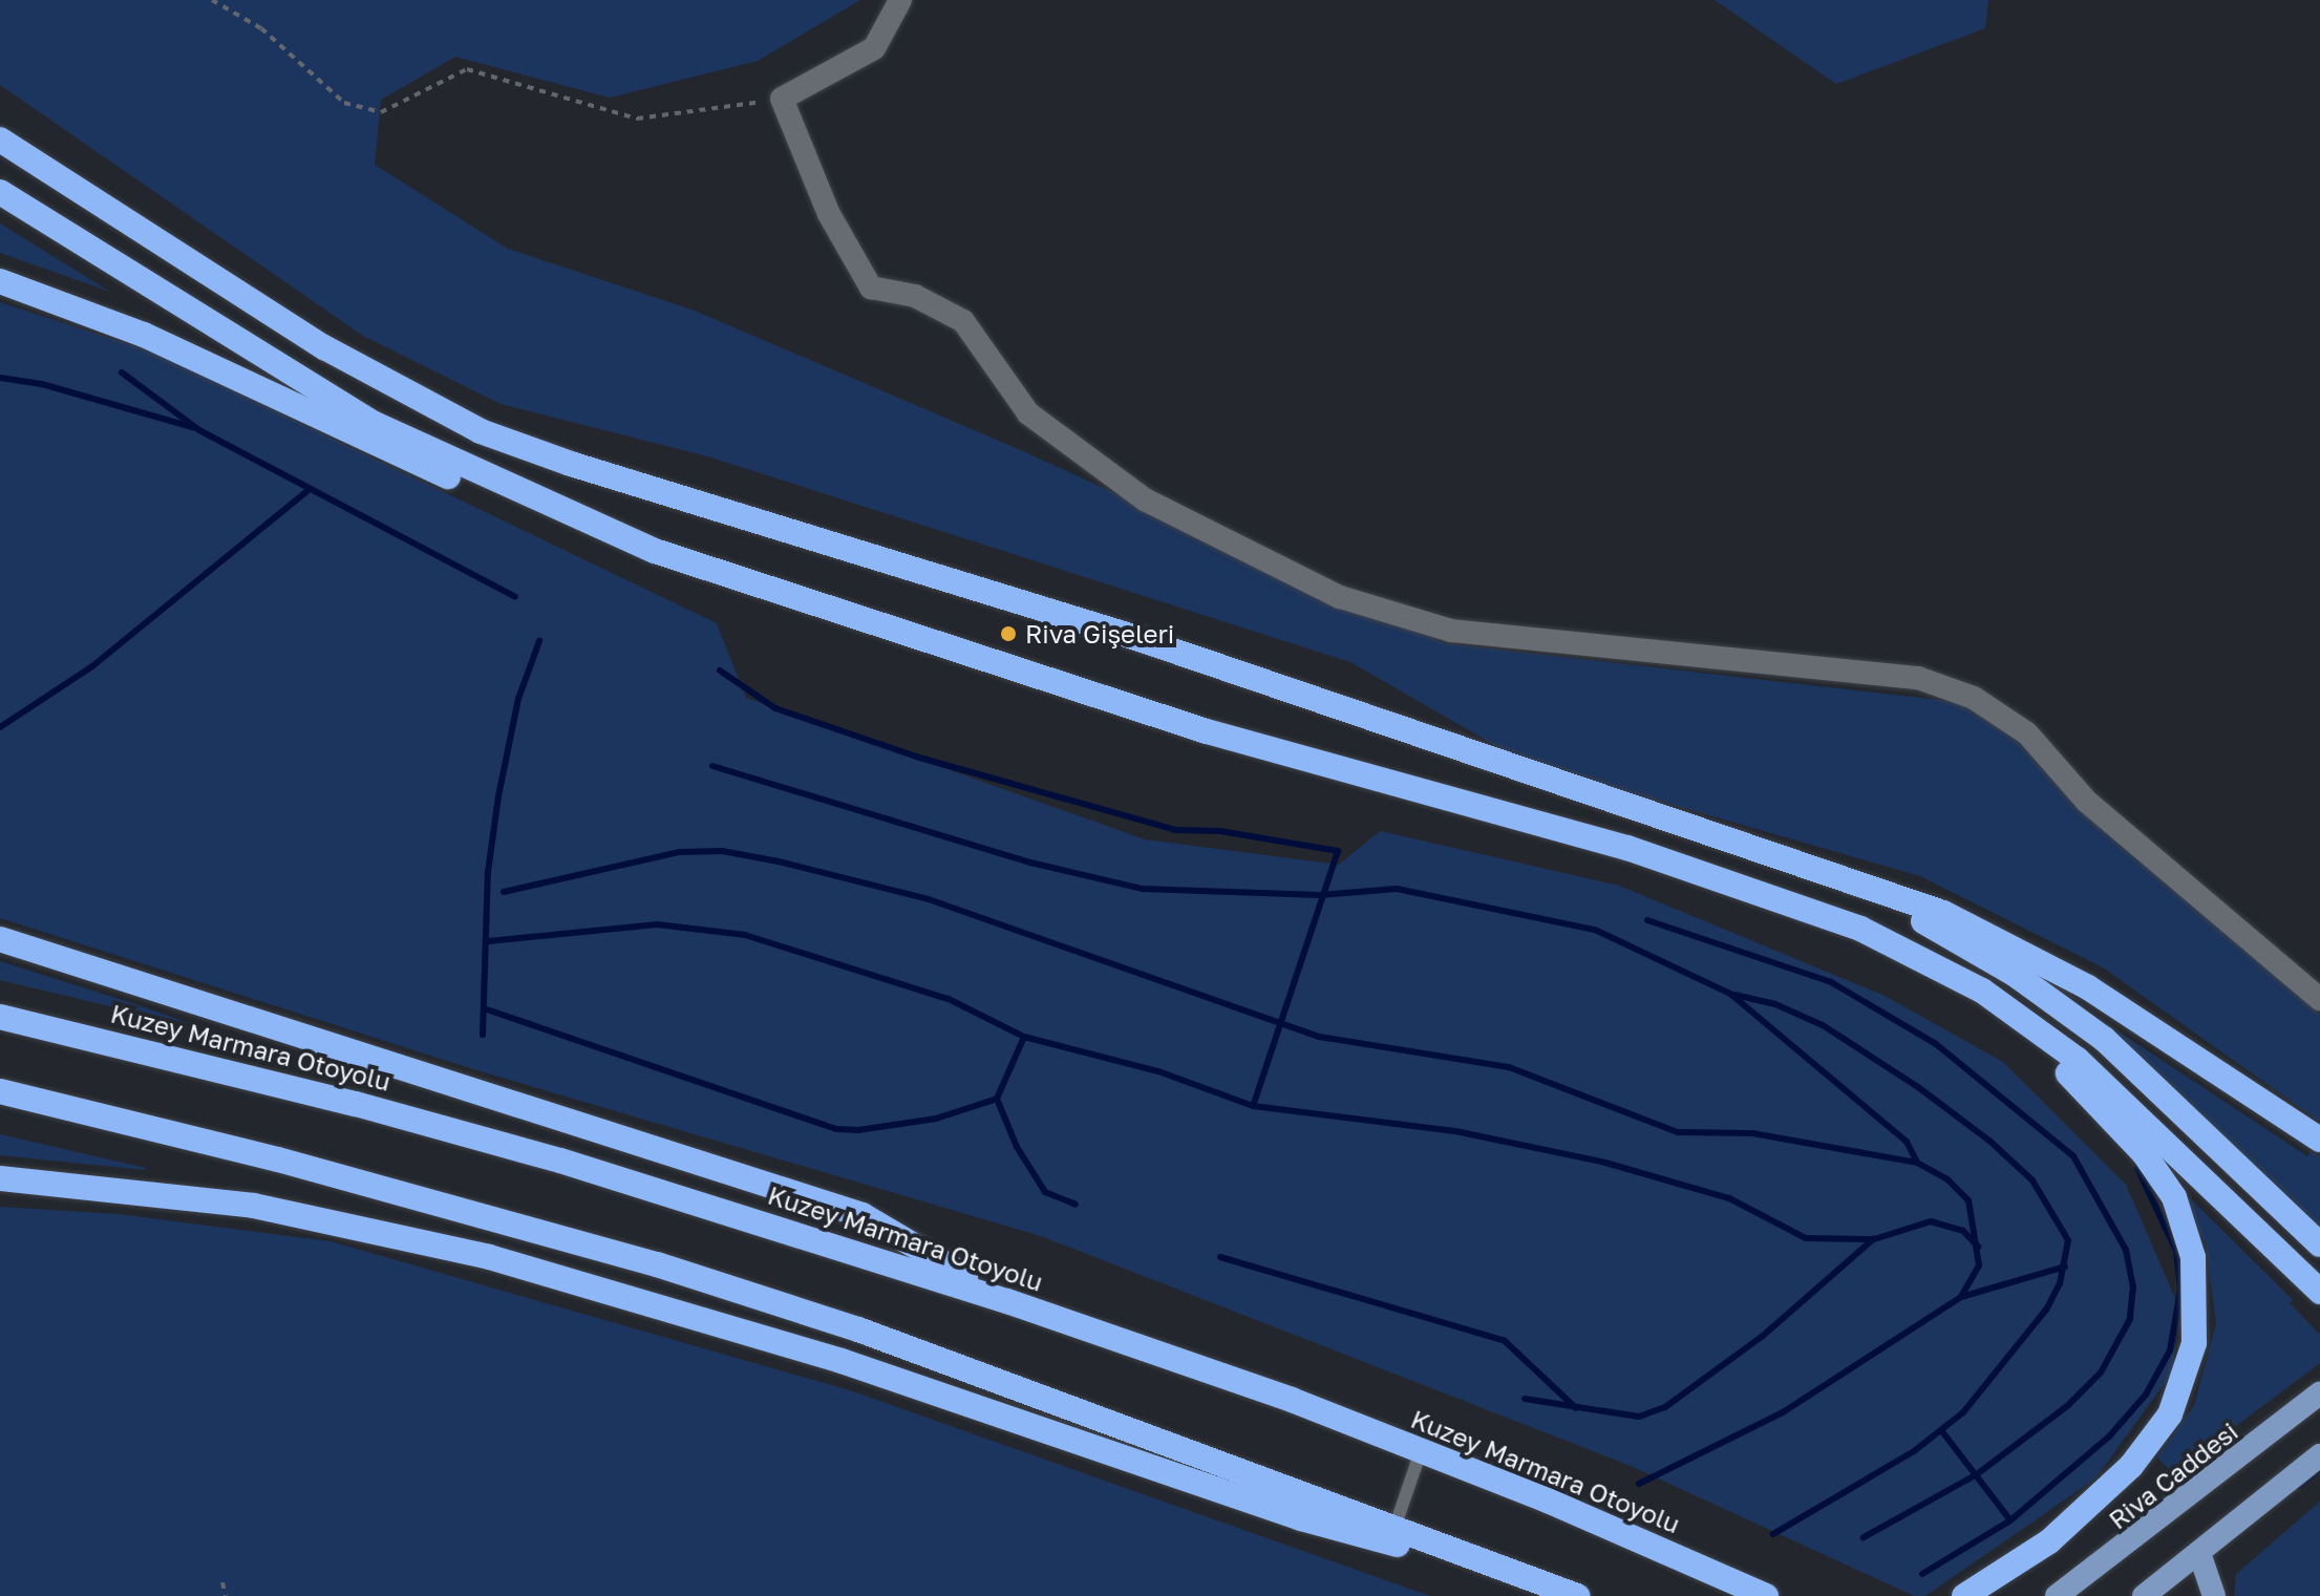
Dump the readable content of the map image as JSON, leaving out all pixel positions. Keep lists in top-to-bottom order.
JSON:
{
  "streets": {
    "highway": ["Kuzey Marmara Otoyolu"],
    "main road": ["Riva Caddesi"]
  },
  "places": ["Riva Gişeleri"]
}
